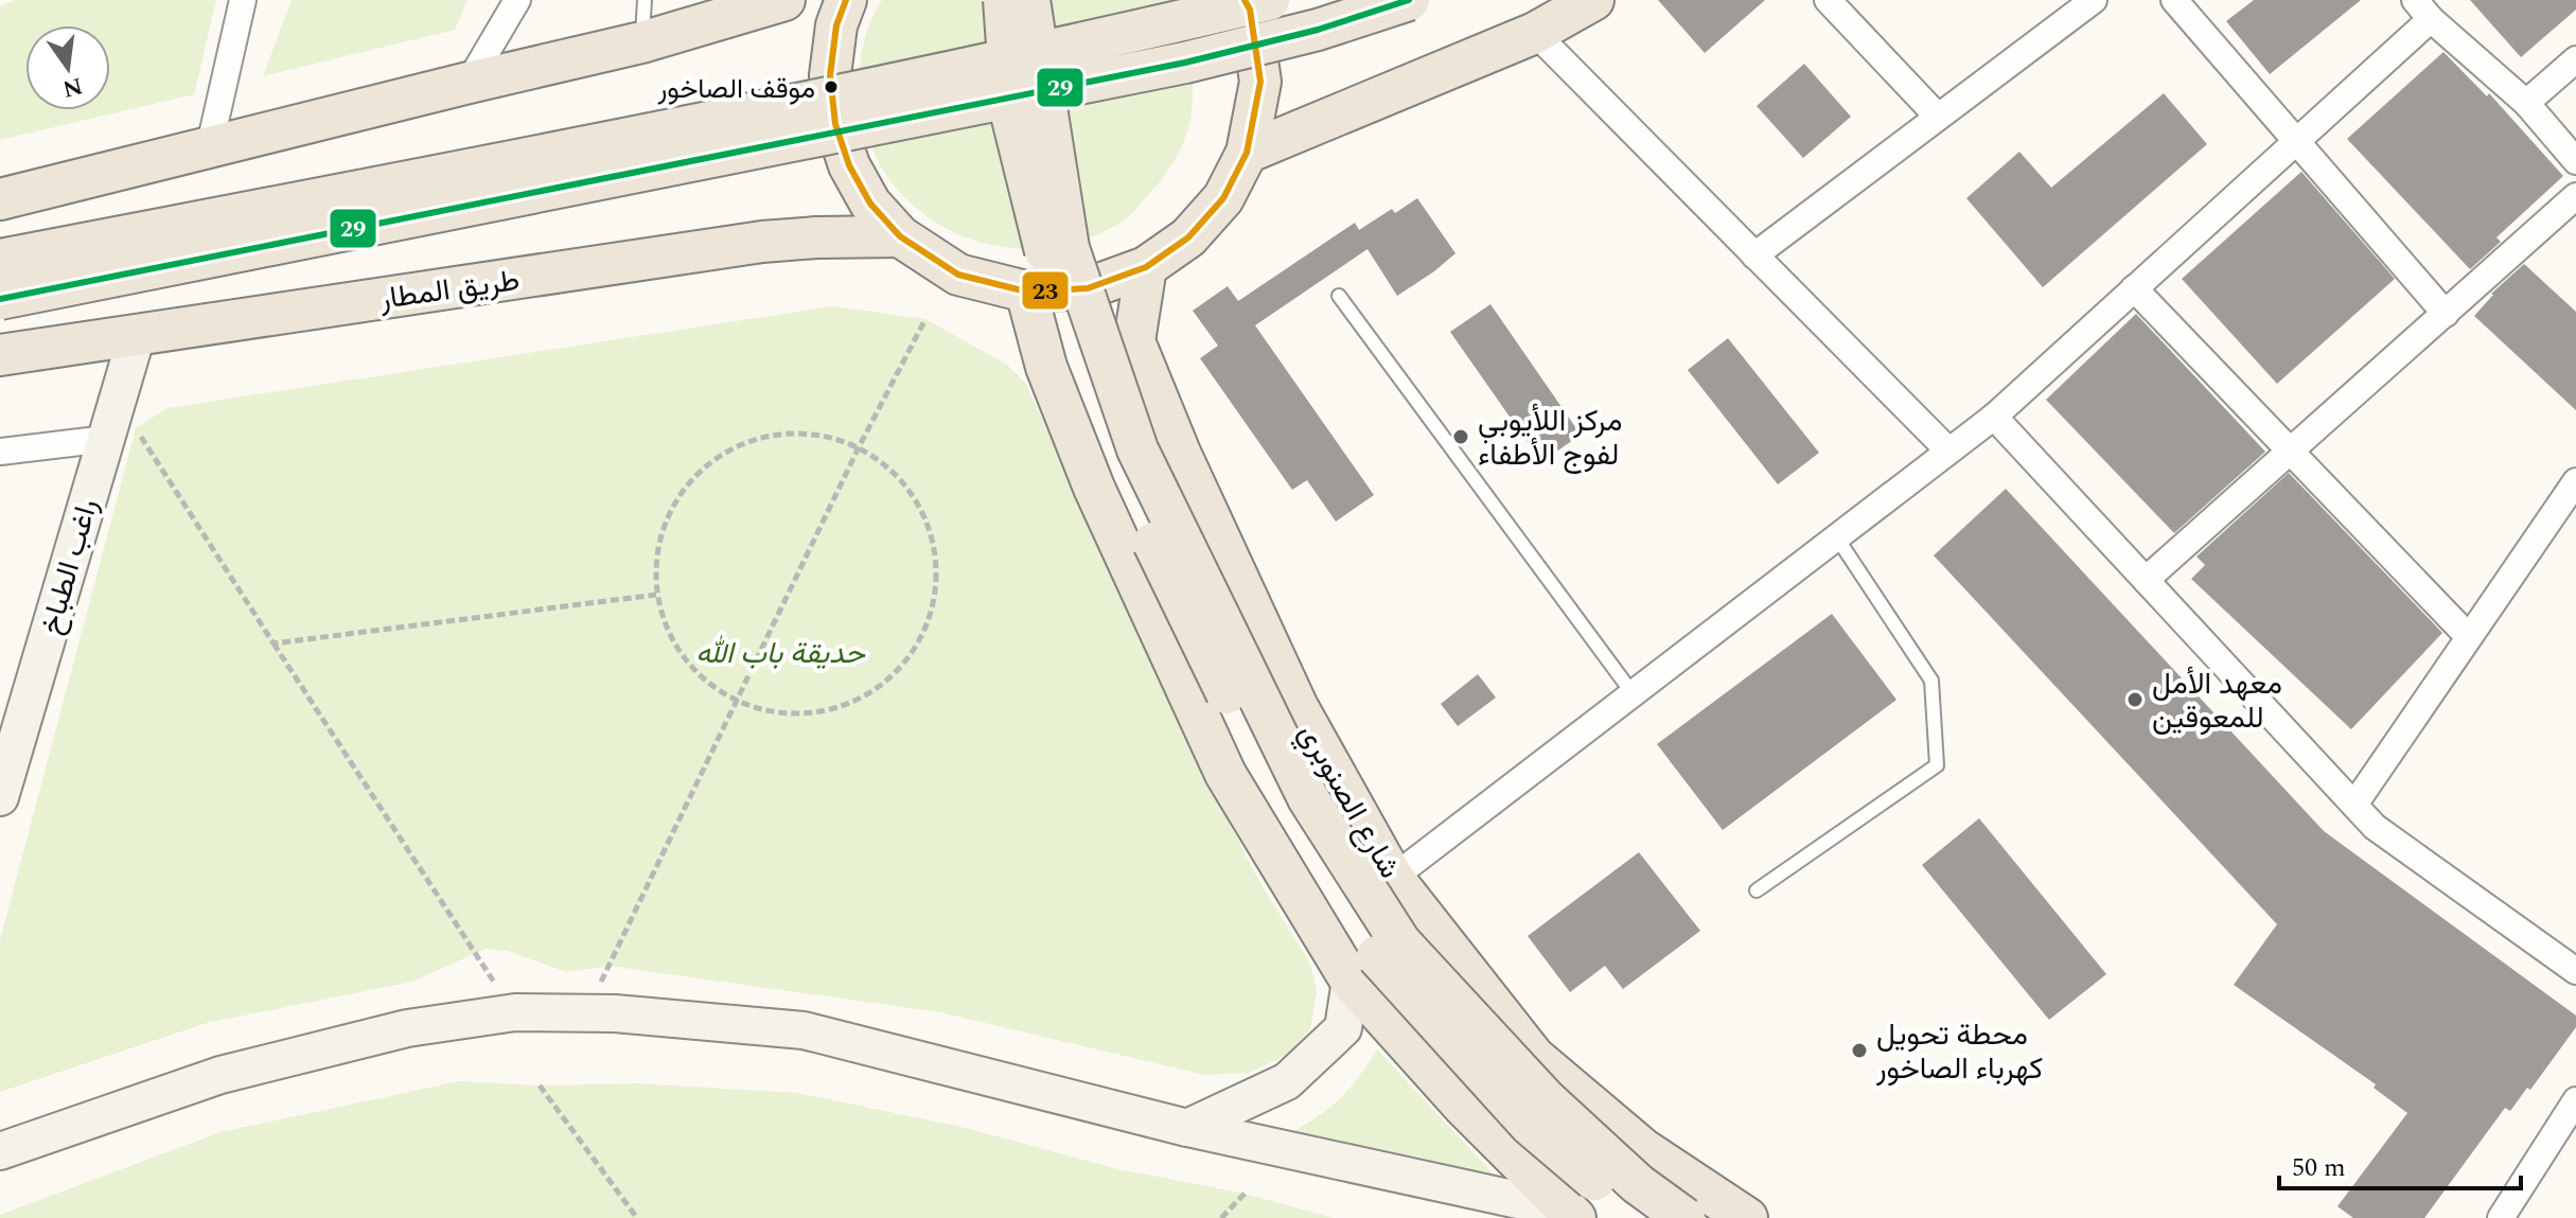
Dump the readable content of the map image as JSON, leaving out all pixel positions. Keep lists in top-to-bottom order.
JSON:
{
  "streets": {
    "main road": ["طريق المطار", "راغب الطباخ", "شارع الصنوبري"]
  },
  "crossings": [
    ["طريق المطار", "راغب الطباخ"]
  ],
  "parks": ["حديقة باب الله"],
  "places": [
    "موقف الصاخور",
    "مركز اللأيوبي لفوج الأطفاء",
    "معهد الأمل للمعوقين",
    "محطة تحويل كهرباء الصاخور"
  ],
  "lines": ["transit line 23", "transit line 29"],
  "scale_bar": "50 m",
  "north": "bottom"
}
